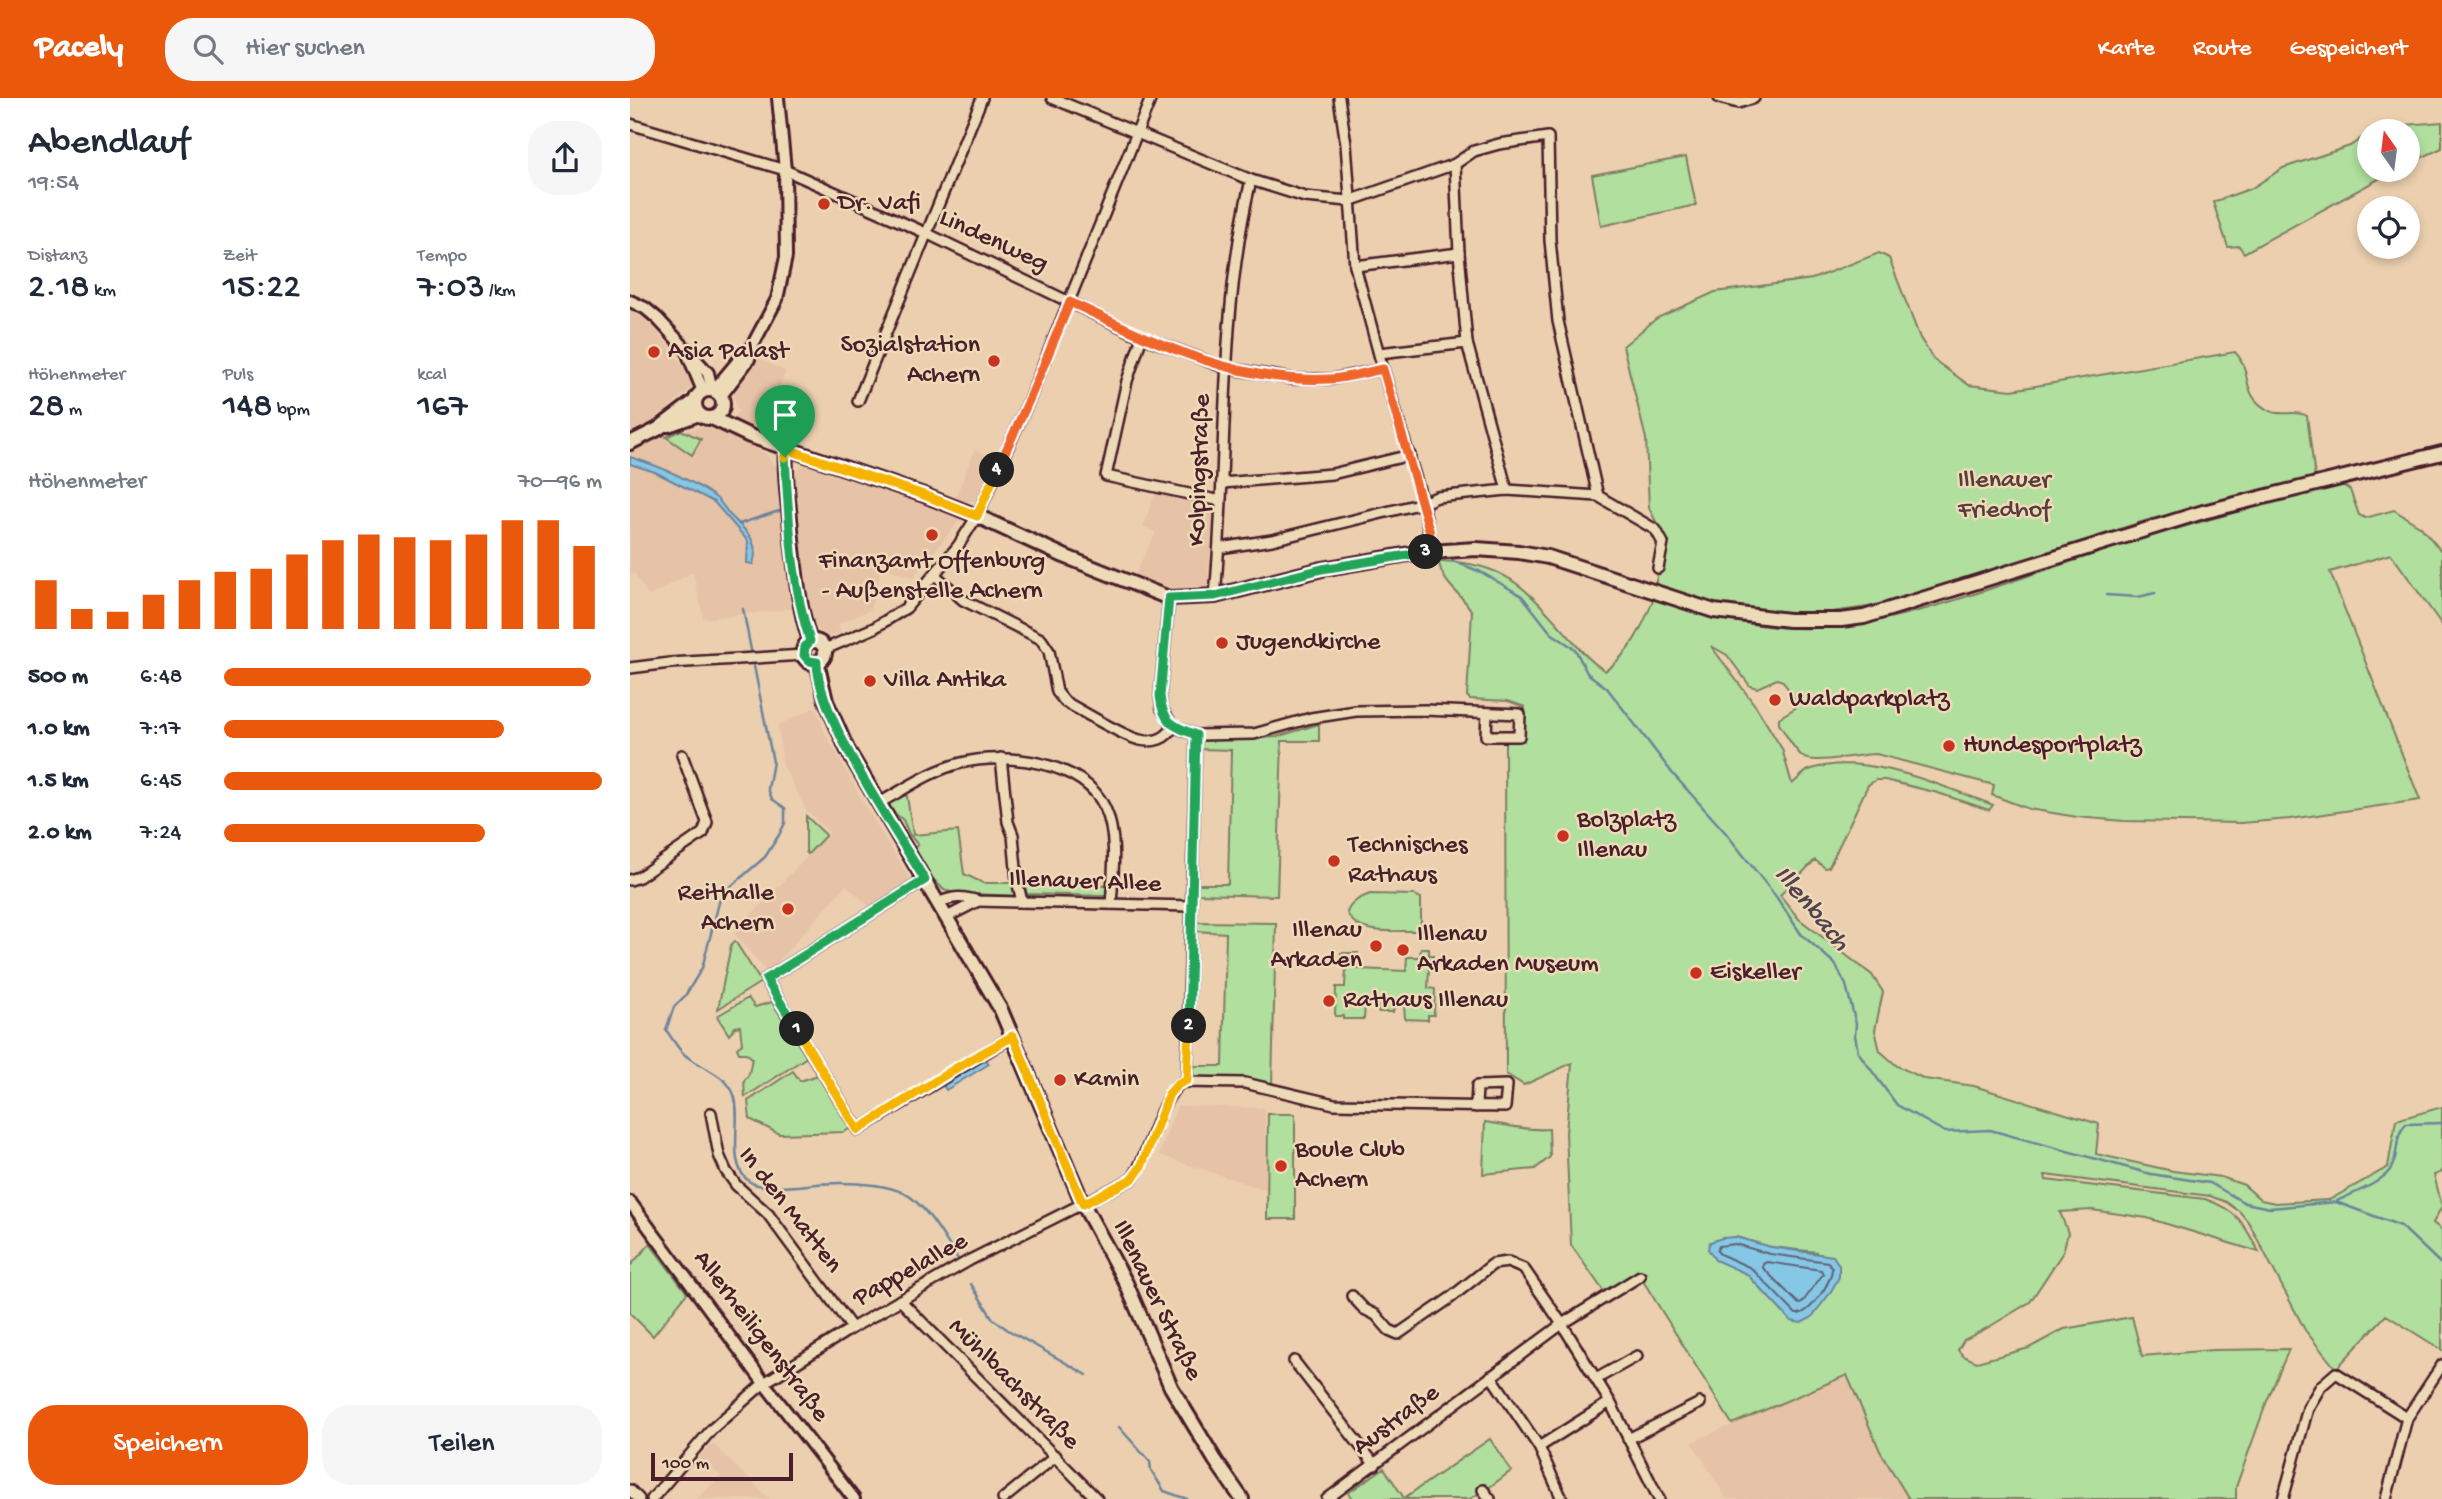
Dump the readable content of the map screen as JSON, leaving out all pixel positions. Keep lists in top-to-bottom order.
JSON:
{
  "streets": {
    "main road": ["Illenauer Straße"],
    "street": [
      "Lindenweg",
      "Kolpingstraße",
      "Illenauer Allee",
      "In den Matten",
      "Pappelallee",
      "Allerheiligenstraße",
      "Mühlbachstraße",
      "Austraße"
    ]
  },
  "crossings": [
    ["Lindenweg", "Kolpingstraße"],
    ["Illenauer Allee", "Pappelallee"],
    ["Illenauer Allee", "Illenauer Straße"],
    ["In den Matten", "Pappelallee"],
    ["Pappelallee", "Illenauer Straße"],
    ["Pappelallee", "Allerheiligenstraße"],
    ["Pappelallee", "Mühlbachstraße"]
  ],
  "water": ["Illenbach"],
  "parks": ["Illenauer Friedhof"],
  "places": [
    "Dr. Vafi",
    "Asia Palast",
    "Sozialstation Achern",
    "Finanzamt Offenburg - Außenstelle Achern",
    "Jugendkirche",
    "Villa Antika",
    "Waldparkplatz",
    "Hundesportplatz",
    "Bolzplatz Illenau",
    "Technisches Rathaus",
    "Reithalle Achern",
    "Illenau Arkaden",
    "Illenau Arkaden Museum",
    "Eiskeller",
    "Rathaus Illenau",
    "Kamin",
    "Boule Club Achern"
  ],
  "scale_bar": "100 m",
  "north": "top",
  "page": {
    "header": "Pacely",
    "search": "Hier suchen",
    "nav": ["Karte", "Route", "Gespeichert"],
    "heading": ["Abendlauf", "19:54"],
    "stats": [
      ["Distanz", "2.18 km"],
      ["Zeit", "15:22"],
      ["Tempo", "7:03 /km"],
      ["Höhenmeter", "28 m"],
      ["Puls", "148 bpm"],
      ["kcal", "167"]
    ],
    "pins": [
      "4",
      "3",
      "2",
      "1"
    ],
    "chart": ["Höhenmeter", "70–96 m"],
    "list": [
      {
        "name": "500 m",
        "note": "6:48"
      },
      {
        "name": "1.0 km",
        "note": "7:17"
      },
      {
        "name": "1.5 km",
        "note": "6:45"
      },
      {
        "name": "2.0 km",
        "note": "7:24"
      }
    ],
    "buttons": ["Speichern", "Teilen"],
    "scale": "100 m"
  }
}
